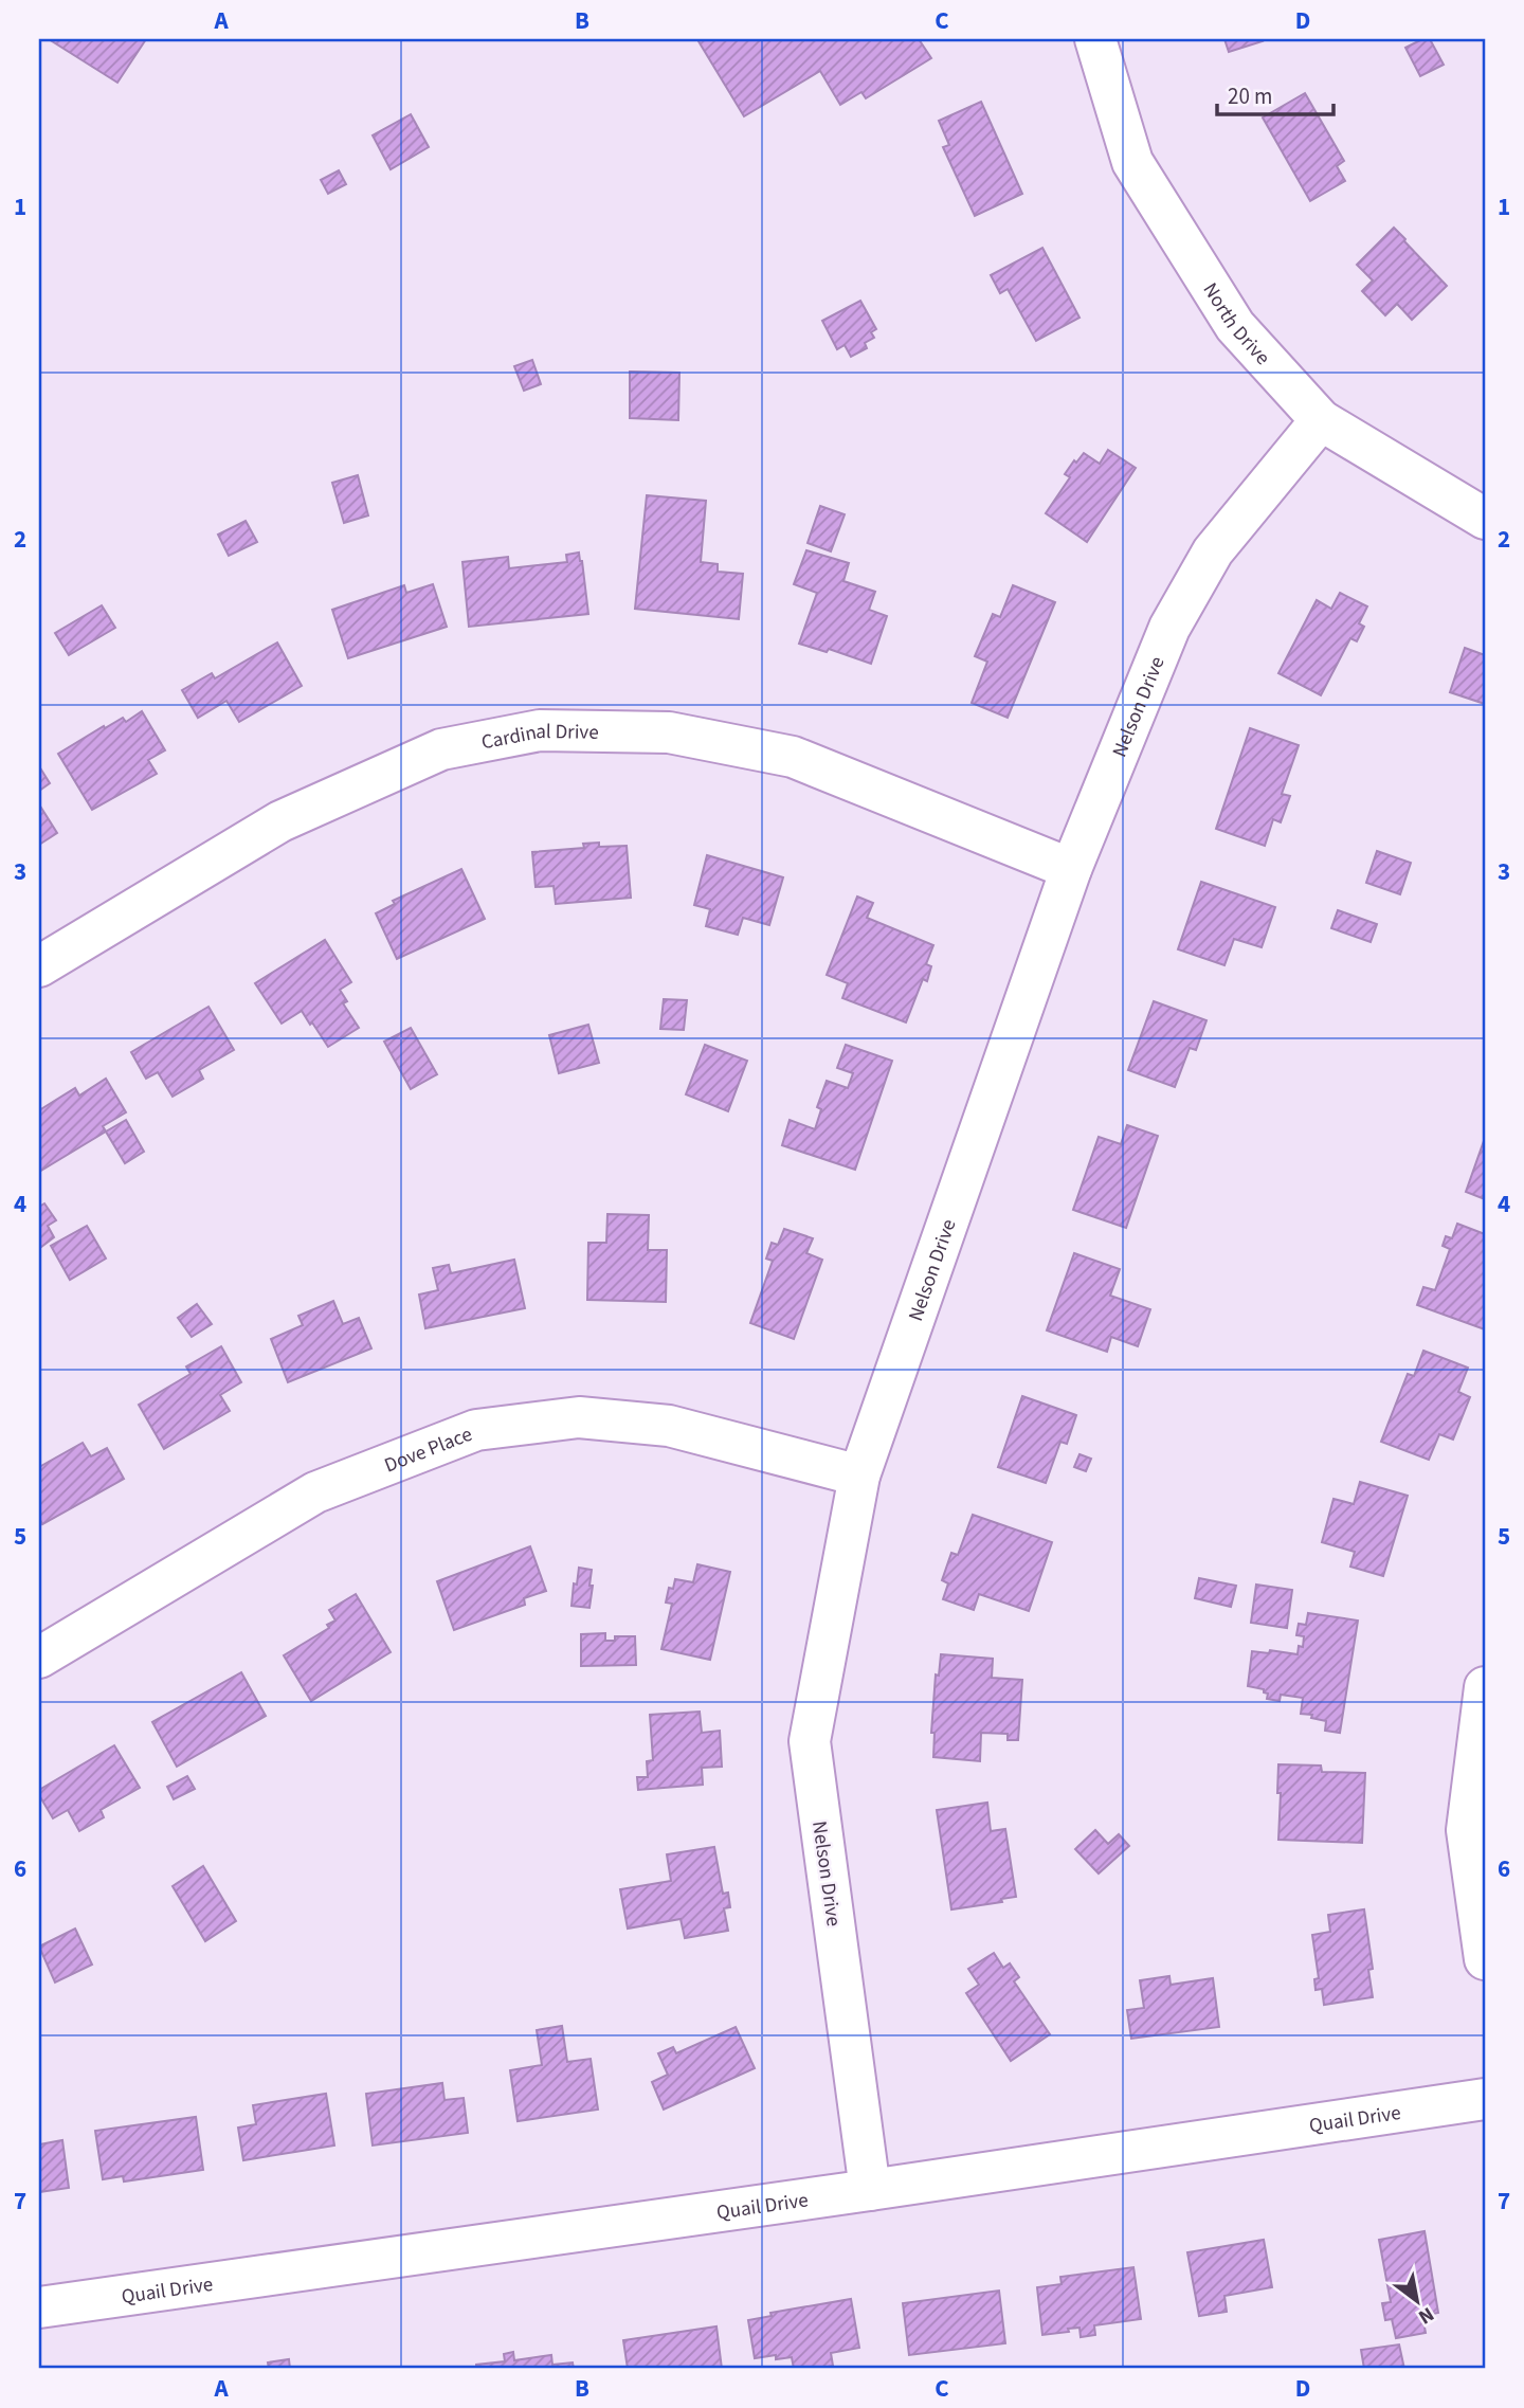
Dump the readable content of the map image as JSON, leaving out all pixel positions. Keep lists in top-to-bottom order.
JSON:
{
  "streets": {
    "street": [
      "North Drive",
      "Nelson Drive",
      "Cardinal Drive",
      "Dove Place",
      "Quail Drive"
    ]
  },
  "crossings": [
    ["North Drive", "Nelson Drive"],
    ["Nelson Drive", "Cardinal Drive"],
    ["Nelson Drive", "Dove Place"],
    ["Nelson Drive", "Quail Drive"]
  ],
  "scale_bar": "20 m",
  "north": "bottom right",
  "grid": {
    "columns": [
      "A",
      "B",
      "C",
      "D"
    ],
    "rows": [
      "1",
      "2",
      "3",
      "4",
      "5",
      "6",
      "7"
    ]
  }
}
